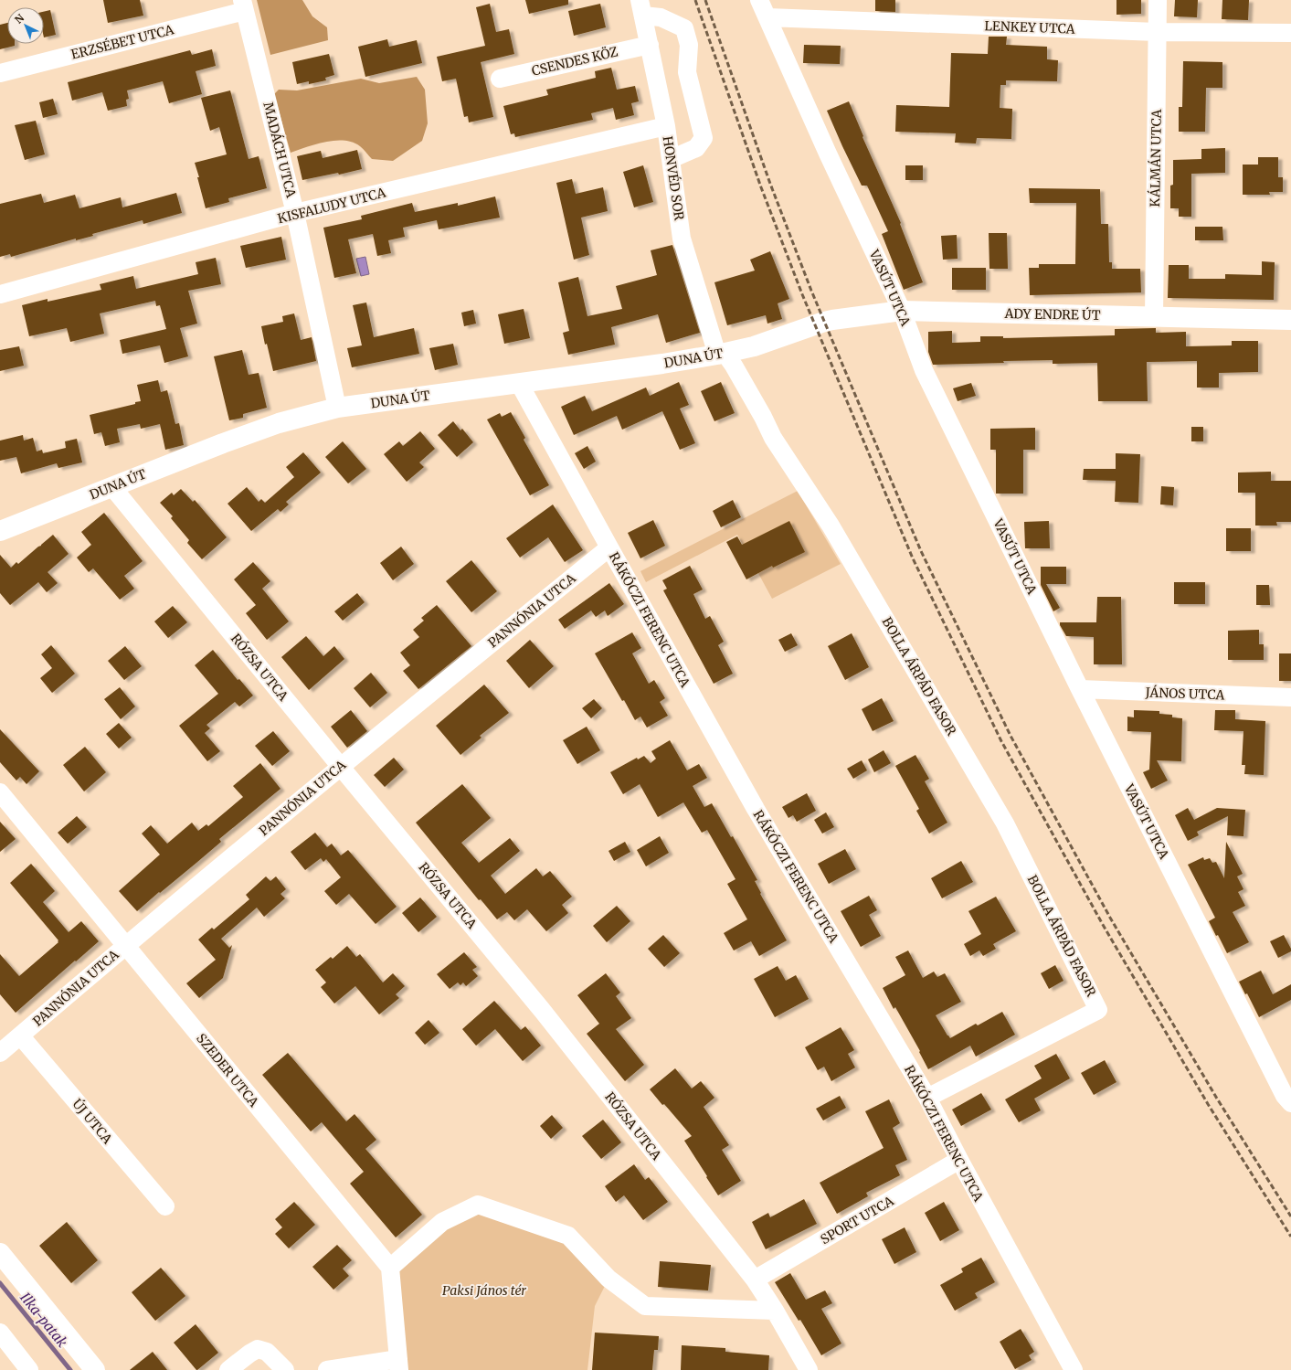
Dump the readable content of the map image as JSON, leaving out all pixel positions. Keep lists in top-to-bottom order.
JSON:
{
  "streets": {
    "street": [
      "LENKEY UTCA",
      "ERZSÉBET UTCA",
      "CSENDES KÖZ",
      "MADÁCH UTCA",
      "KÁLMÁN UTCA",
      "HONVÉD SOR",
      "KISFALUDY UTCA",
      "VASÚT UTCA",
      "ADY ENDRE ÚT",
      "DUNA ÚT",
      "PANNÓNIA UTCA",
      "RÁKÓCZI FERENC UTCA",
      "RÓZSA UTCA",
      "BOLLA ÁRPÁD FASOR",
      "JÁNOS UTCA",
      "SZEDER UTCA",
      "ÚJ UTCA",
      "SPORT UTCA"
    ]
  },
  "crossings": [
    ["LENKEY UTCA", "KÁLMÁN UTCA"],
    ["LENKEY UTCA", "VASÚT UTCA"],
    ["ERZSÉBET UTCA", "MADÁCH UTCA"],
    ["CSENDES KÖZ", "HONVÉD SOR"],
    ["MADÁCH UTCA", "KISFALUDY UTCA"],
    ["MADÁCH UTCA", "DUNA ÚT"],
    ["KÁLMÁN UTCA", "ADY ENDRE ÚT"],
    ["HONVÉD SOR", "KISFALUDY UTCA"],
    ["HONVÉD SOR", "DUNA ÚT"],
    ["HONVÉD SOR", "BOLLA ÁRPÁD FASOR"],
    ["VASÚT UTCA", "ADY ENDRE ÚT"],
    ["VASÚT UTCA", "JÁNOS UTCA"],
    ["ADY ENDRE ÚT", "DUNA ÚT"],
    ["DUNA ÚT", "RÁKÓCZI FERENC UTCA"],
    ["DUNA ÚT", "RÓZSA UTCA"],
    ["DUNA ÚT", "BOLLA ÁRPÁD FASOR"],
    ["PANNÓNIA UTCA", "RÁKÓCZI FERENC UTCA"],
    ["PANNÓNIA UTCA", "RÓZSA UTCA"],
    ["PANNÓNIA UTCA", "SZEDER UTCA"],
    ["PANNÓNIA UTCA", "ÚJ UTCA"],
    ["RÁKÓCZI FERENC UTCA", "BOLLA ÁRPÁD FASOR"],
    ["RÁKÓCZI FERENC UTCA", "SPORT UTCA"],
    ["RÓZSA UTCA", "SPORT UTCA"]
  ],
  "water": ["Ilka-patak"],
  "parks": ["Paksi János tér"],
  "north": "top left"
}
